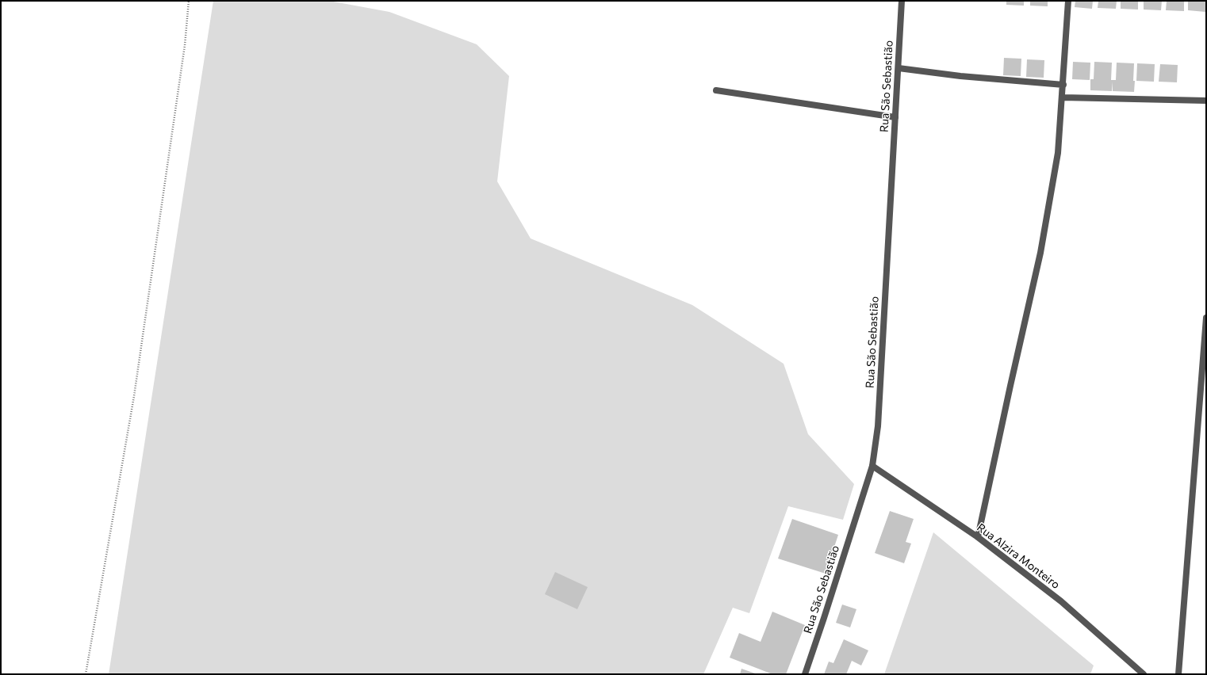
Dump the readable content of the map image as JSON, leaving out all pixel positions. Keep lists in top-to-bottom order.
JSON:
{
  "streets": {
    "street": ["Rua São Sebastião", "Rua Alzira Monteiro"]
  },
  "crossings": [
    ["Rua São Sebastião", "Rua Alzira Monteiro"]
  ]
}
